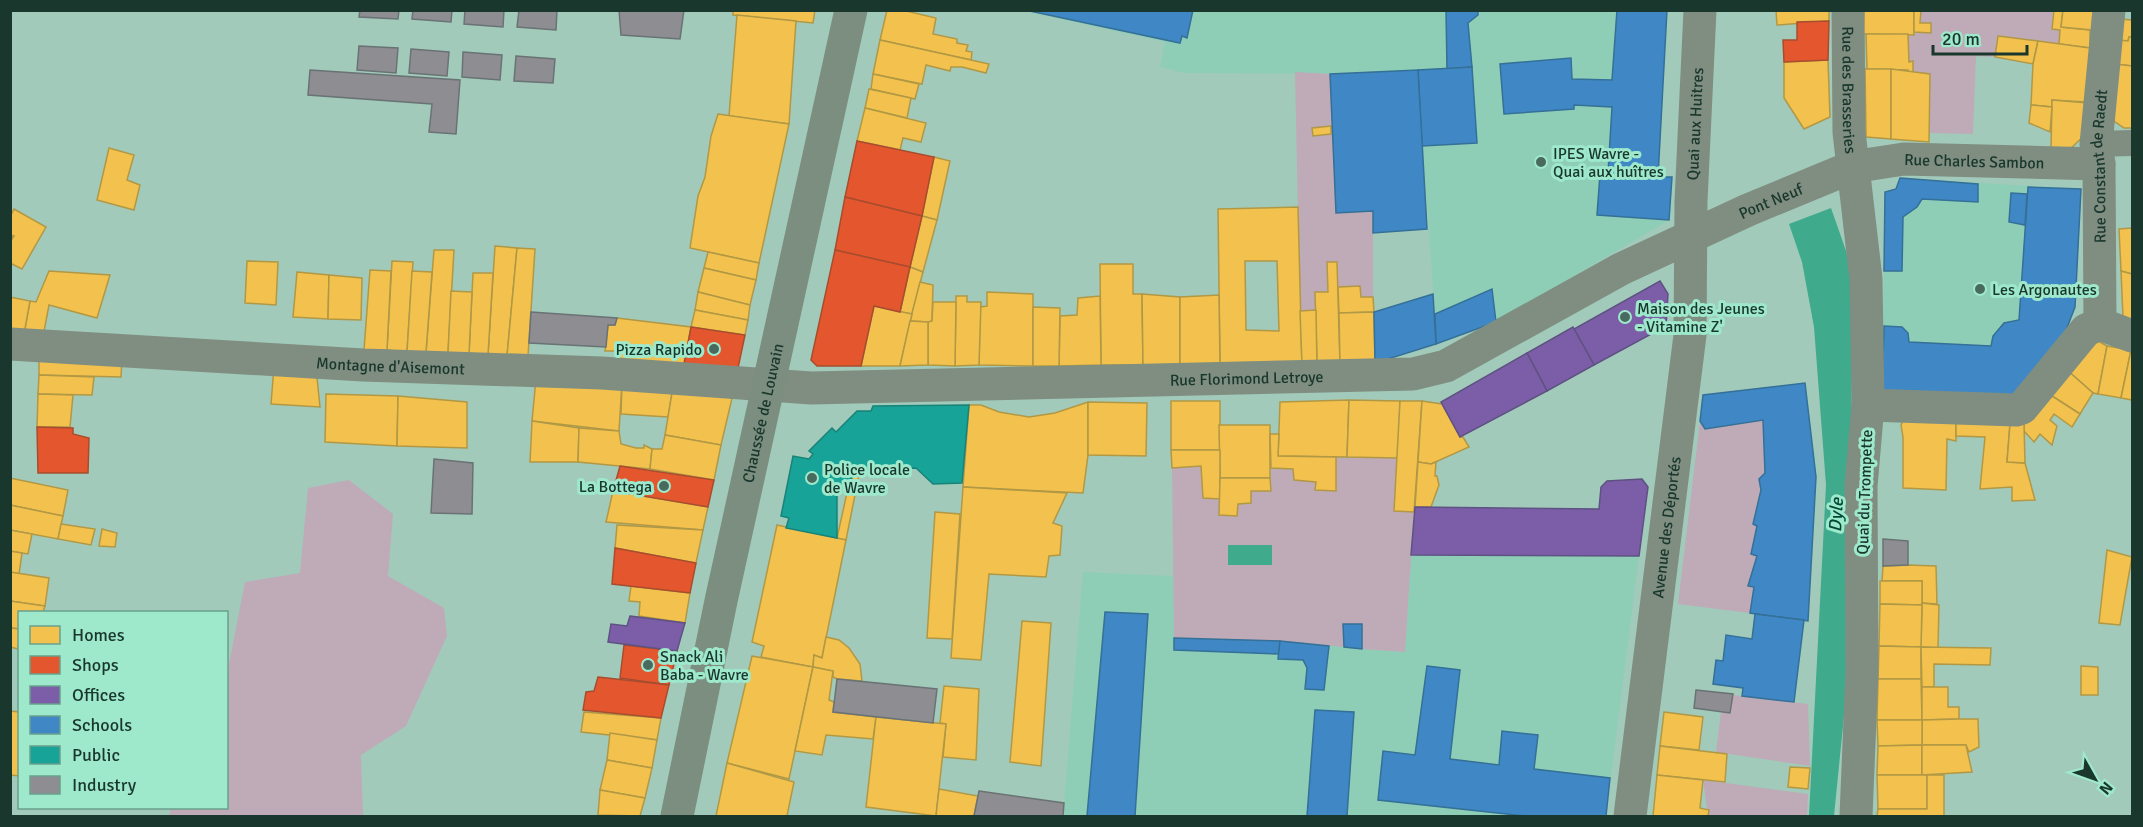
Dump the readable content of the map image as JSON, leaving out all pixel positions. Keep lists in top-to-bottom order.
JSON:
{
  "streets": {
    "main road": ["Chaussée de Louvain"],
    "street": [
      "Rue des Brasseries",
      "Quai aux Huitres",
      "Rue Charles Sambon",
      "Rue Constant de Raedt",
      "Pont Neuf",
      "Montagne d'Aisemont",
      "Rue Florimond Letroye",
      "Quai du Trompette",
      "Avenue des Déportés"
    ]
  },
  "crossings": [
    ["Rue des Brasseries", "Rue Charles Sambon"],
    ["Rue des Brasseries", "Pont Neuf"],
    ["Rue des Brasseries", "Quai du Trompette"],
    ["Quai aux Huitres", "Pont Neuf"],
    ["Quai aux Huitres", "Rue Florimond Letroye"],
    ["Quai aux Huitres", "Avenue des Déportés"],
    ["Rue Charles Sambon", "Rue Constant de Raedt"],
    ["Rue Charles Sambon", "Pont Neuf"],
    ["Rue Charles Sambon", "Quai du Trompette"],
    ["Pont Neuf", "Rue Florimond Letroye"],
    ["Pont Neuf", "Quai du Trompette"],
    ["Pont Neuf", "Avenue des Déportés"],
    ["Montagne d'Aisemont", "Rue Florimond Letroye"],
    ["Montagne d'Aisemont", "Chaussée de Louvain"],
    ["Rue Florimond Letroye", "Chaussée de Louvain"],
    ["Rue Florimond Letroye", "Avenue des Déportés"]
  ],
  "water": ["Dyle"],
  "places": [
    "IPES Wavre - Quai aux huîtres",
    "Les Argonautes",
    "Maison des Jeunes - Vitamine Z'",
    "Pizza Rapido",
    "Police locale de Wavre",
    "La Bottega",
    "Snack Ali Baba - Wavre"
  ],
  "legend": [
    "Homes",
    "Shops",
    "Offices",
    "Schools",
    "Public",
    "Industry"
  ],
  "scale_bar": "20 m",
  "north": "bottom right"
}
